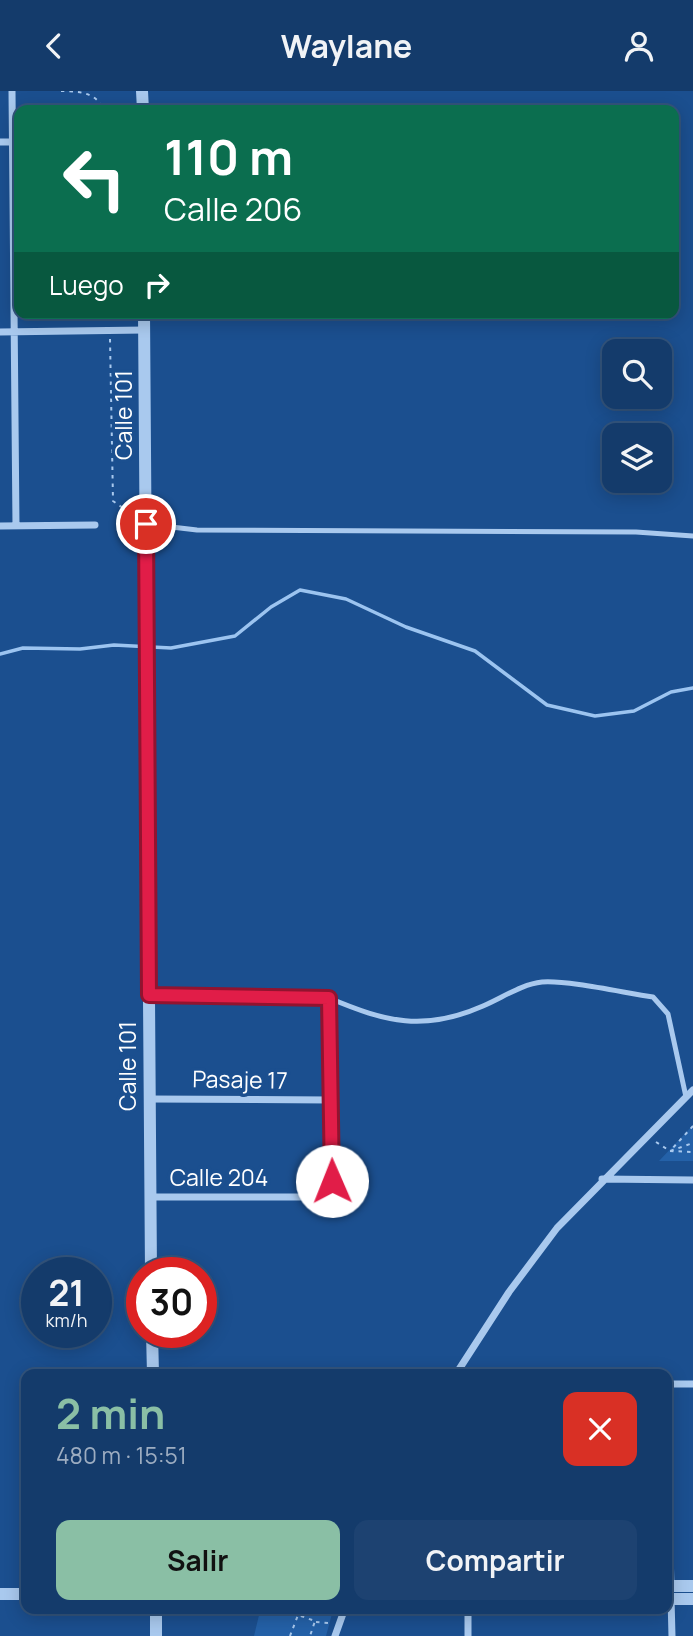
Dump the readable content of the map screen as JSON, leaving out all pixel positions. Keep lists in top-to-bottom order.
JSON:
{
  "streets": {
    "street": ["Calle 101", "Pasaje 17", "Calle 204"]
  },
  "crossings": [
    ["Calle 101", "Pasaje 17"],
    ["Calle 101", "Calle 204"],
    ["Pasaje 17", "Calle 204"]
  ],
  "page": {
    "header": "Waylane",
    "turn": ["110 m", "Calle 206"],
    "then": "Luego",
    "speed": "21 km/h",
    "limit": "30",
    "heading": ["2 min", "480 m · 15:51"],
    "buttons": ["Salir", "Compartir"]
  }
}
